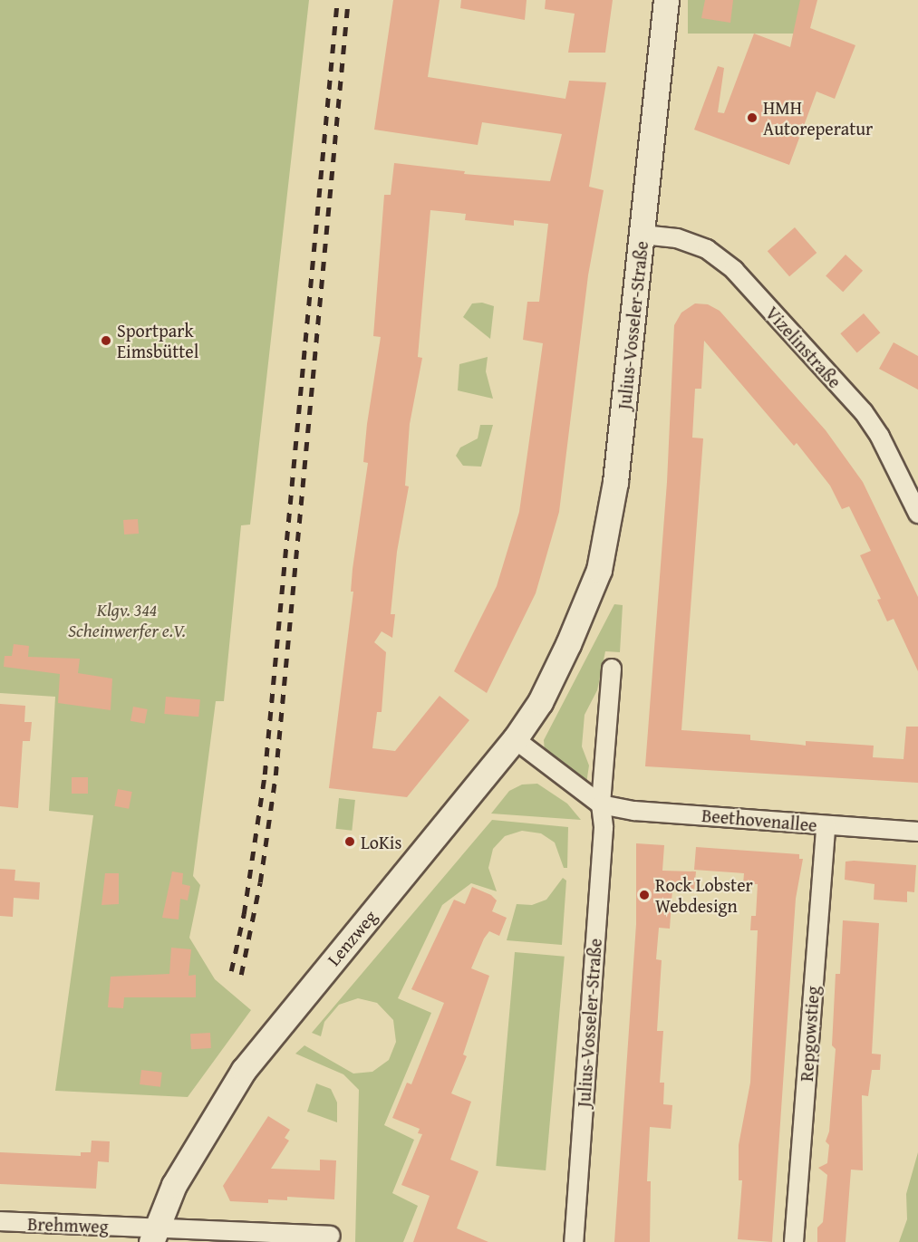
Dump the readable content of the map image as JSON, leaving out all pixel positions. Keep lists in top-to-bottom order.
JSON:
{
  "streets": {
    "street": [
      "Julius-Vosseler-Straße",
      "Vizelinstraße",
      "Beethovenallee",
      "Lenzweg",
      "Repgowstieg",
      "Brehmweg"
    ]
  },
  "crossings": [
    ["Julius-Vosseler-Straße", "Vizelinstraße"],
    ["Julius-Vosseler-Straße", "Beethovenallee"],
    ["Julius-Vosseler-Straße", "Lenzweg"],
    ["Beethovenallee", "Repgowstieg"],
    ["Lenzweg", "Brehmweg"]
  ],
  "parks": ["Klgv. 344 Scheinwerfer e.V."],
  "places": [
    "HMH Autoreperatur",
    "Sportpark Eimsbüttel",
    "LoKis",
    "Rock Lobster Webdesign"
  ]
}
